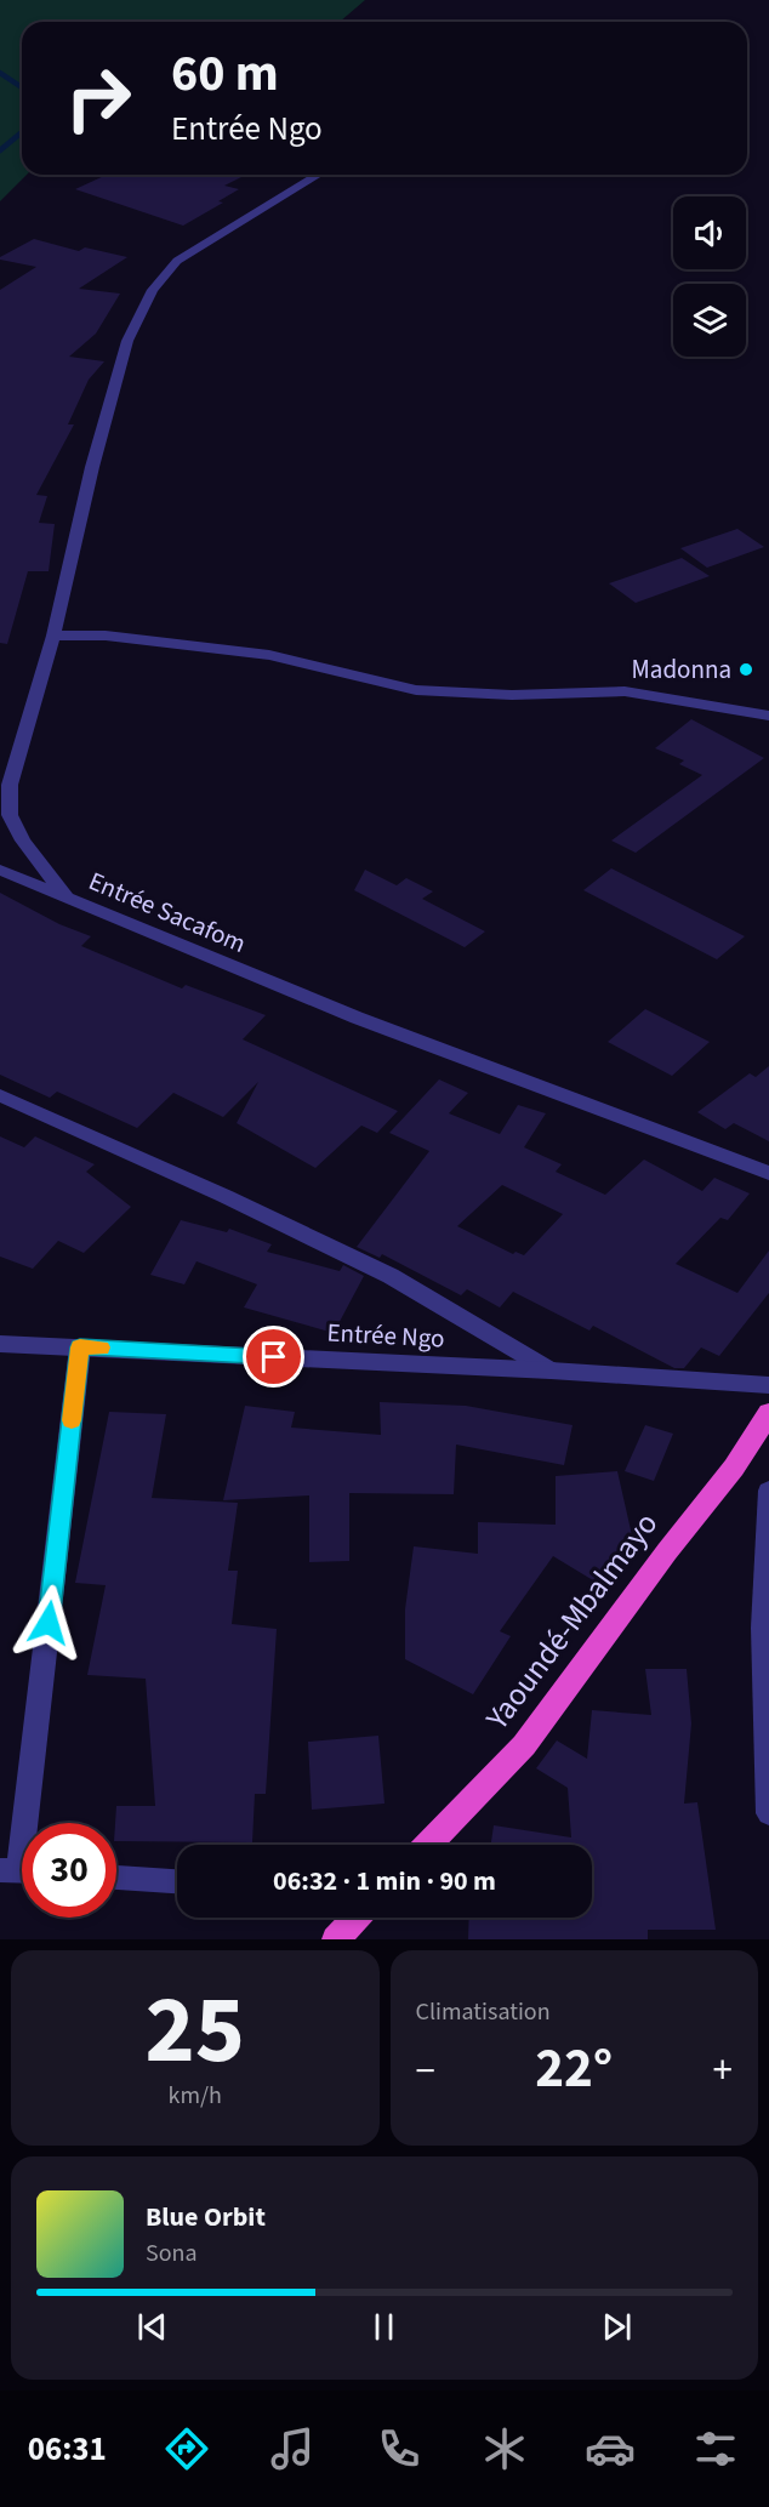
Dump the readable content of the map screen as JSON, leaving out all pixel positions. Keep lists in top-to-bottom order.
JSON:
{
  "streets": {
    "highway": ["Yaoundé-Mbalmayo"],
    "street": ["Entrée Sacafom", "Entrée Ngo"]
  },
  "places": ["Madonna"],
  "page": {
    "turn": ["60 m", "Entrée Ngo"],
    "limit": "30",
    "trip": "06:32 · 1 min · 90 m",
    "tile": [
      ["25", "km/h"],
      "Climatisation"
    ],
    "heat": ["−", "22°", "+"],
    "song": ["Blue Orbit", "Sona"],
    "tabs": "06:31"
  }
}
